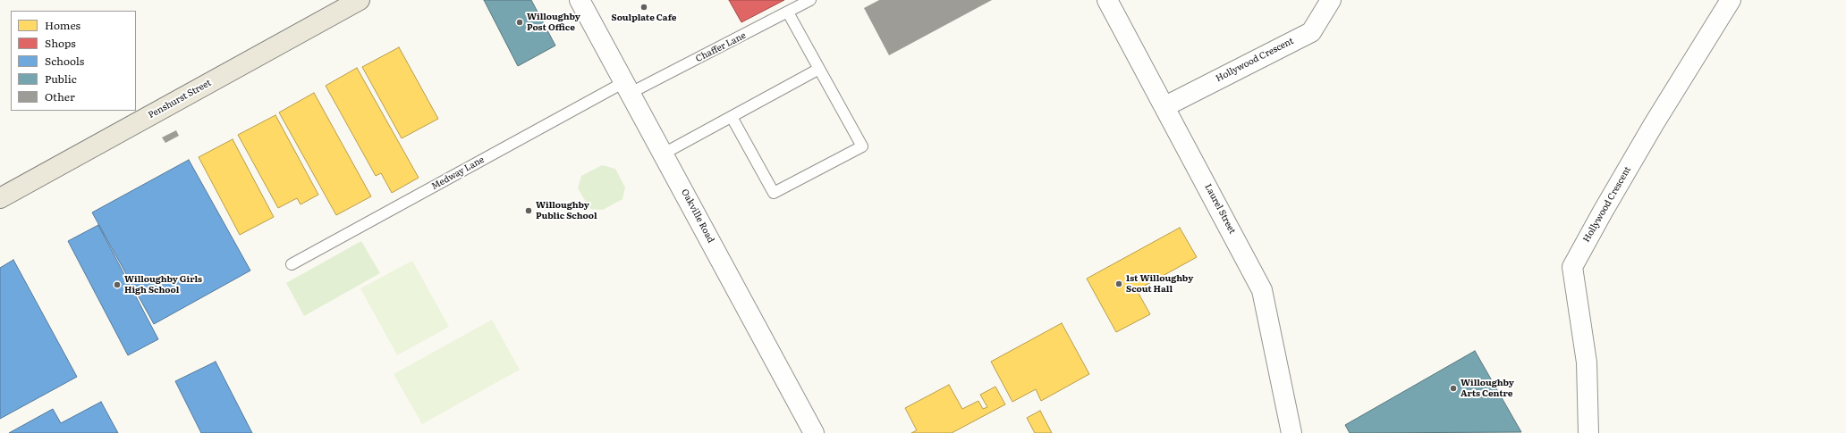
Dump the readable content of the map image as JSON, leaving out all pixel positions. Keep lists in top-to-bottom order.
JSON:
{
  "streets": {
    "main road": ["Penshurst Street"],
    "street": ["Hollywood Crescent", "Laurel Street", "Oakville Road"],
    "lane": ["Chaffer Lane", "Medway Lane"]
  },
  "crossings": [
    ["Chaffer Lane", "Medway Lane"],
    ["Chaffer Lane", "Oakville Road"],
    ["Hollywood Crescent", "Laurel Street"],
    ["Medway Lane", "Oakville Road"]
  ],
  "places": [
    "Soulplate Cafe",
    "Willoughby Post Office",
    "Willoughby Public School",
    "1st Willoughby Scout Hall",
    "Willoughby Girls High School",
    "Willoughby Arts Centre"
  ],
  "legend": [
    "Homes",
    "Shops",
    "Schools",
    "Public",
    "Other"
  ]
}
